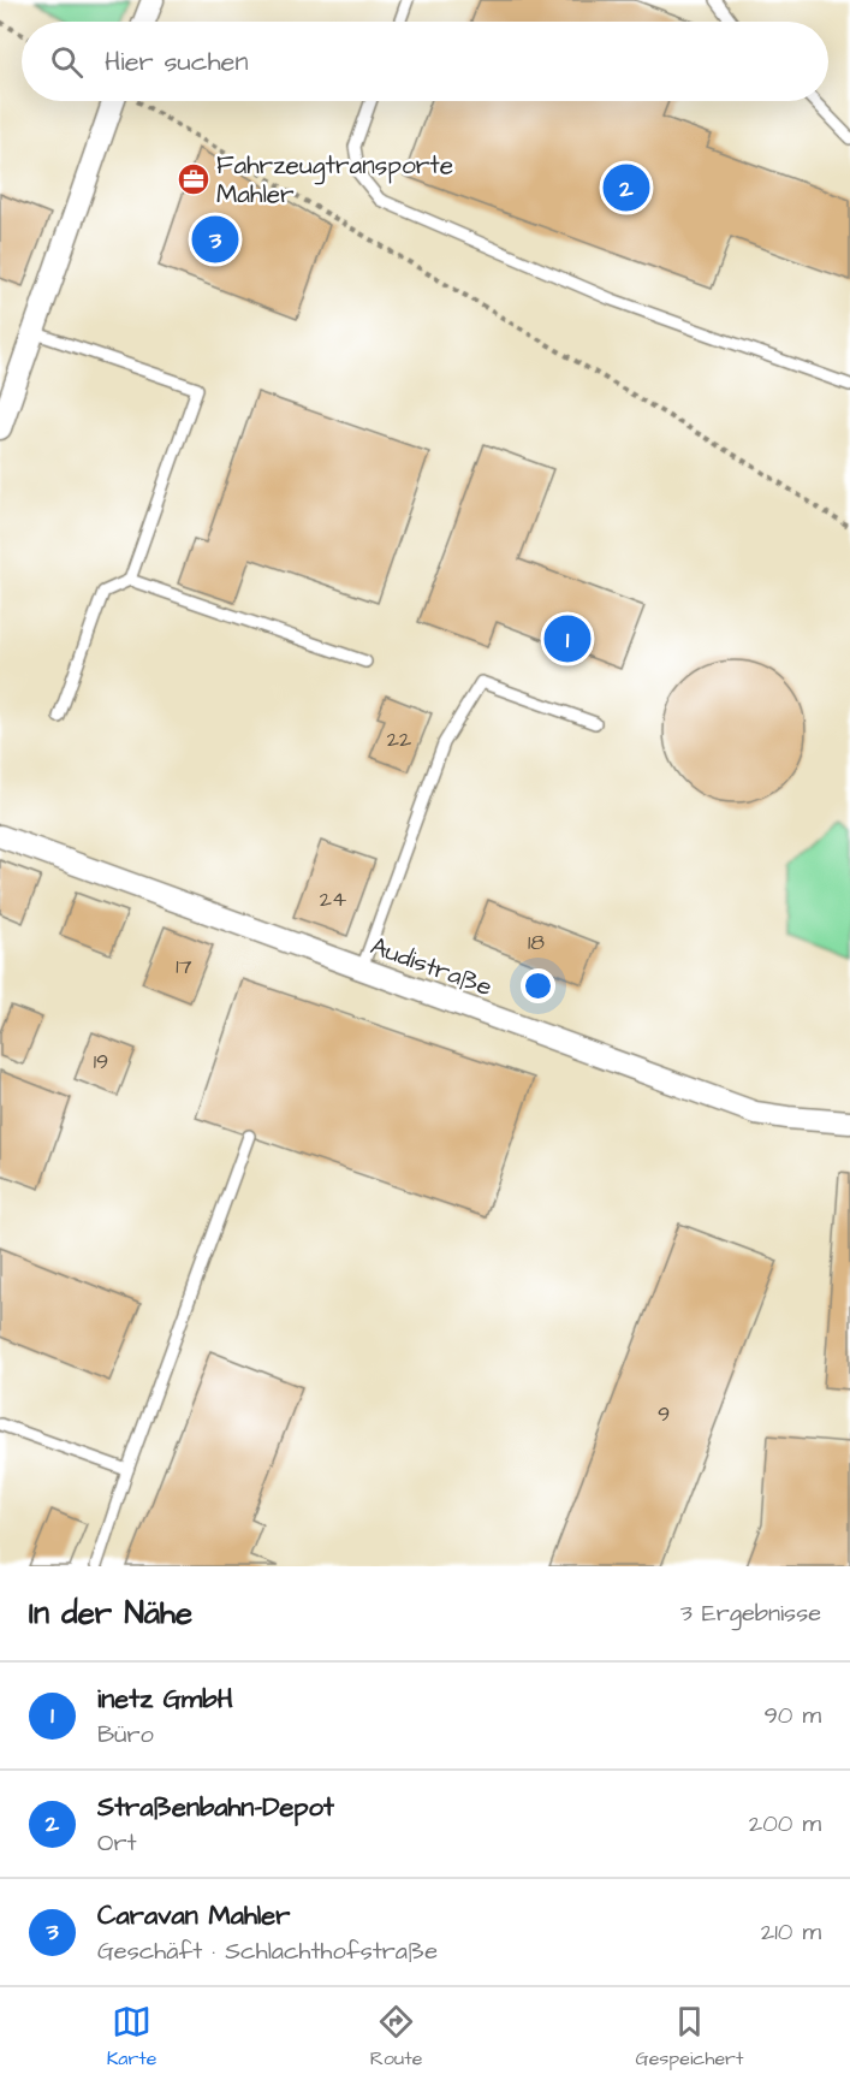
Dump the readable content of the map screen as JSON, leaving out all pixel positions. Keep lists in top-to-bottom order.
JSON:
{
  "streets": {
    "street": ["Audistraße"]
  },
  "places": {
    "office": ["Fahrzeugtransporte Mahler"]
  },
  "house_numbers": [
    "22",
    "24",
    "18",
    "17",
    "19",
    "9"
  ],
  "page": {
    "search": "Hier suchen",
    "pins": ["2", "3", "1"],
    "heading": ["In der Nähe", "3 Ergebnisse"],
    "list": [
      {
        "mark": "1",
        "name": "inetz GmbH",
        "note": "Büro",
        "value": "90 m"
      },
      {
        "mark": "2",
        "name": "Straßenbahn-Depot",
        "note": "Ort",
        "value": "200 m"
      },
      {
        "mark": "3",
        "name": "Caravan Mahler",
        "note": "Geschäft · Schlachthofstraße",
        "value": "210 m"
      }
    ],
    "nav": ["Karte", "Route", "Gespeichert"]
  }
}
